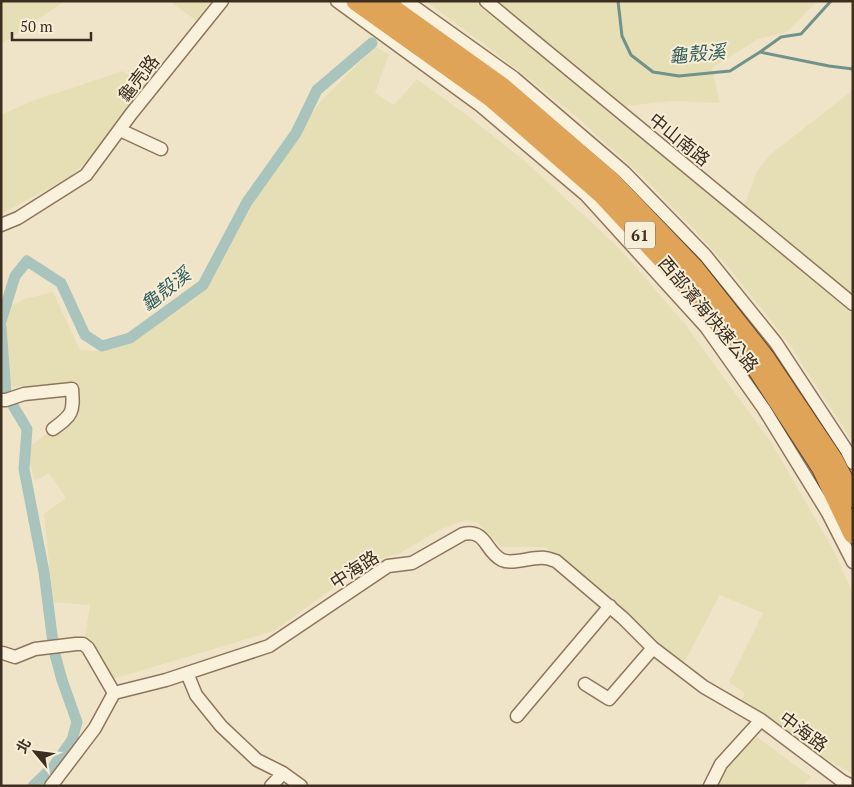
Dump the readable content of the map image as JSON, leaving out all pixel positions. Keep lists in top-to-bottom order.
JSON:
{
  "streets": {
    "highway": ["61", "西部濱海快速公路"],
    "street": ["龜壳路", "中山南路", "中海路"]
  },
  "water": ["龜殼溪"],
  "scale_bar": "50 m",
  "north": "top left"
}
